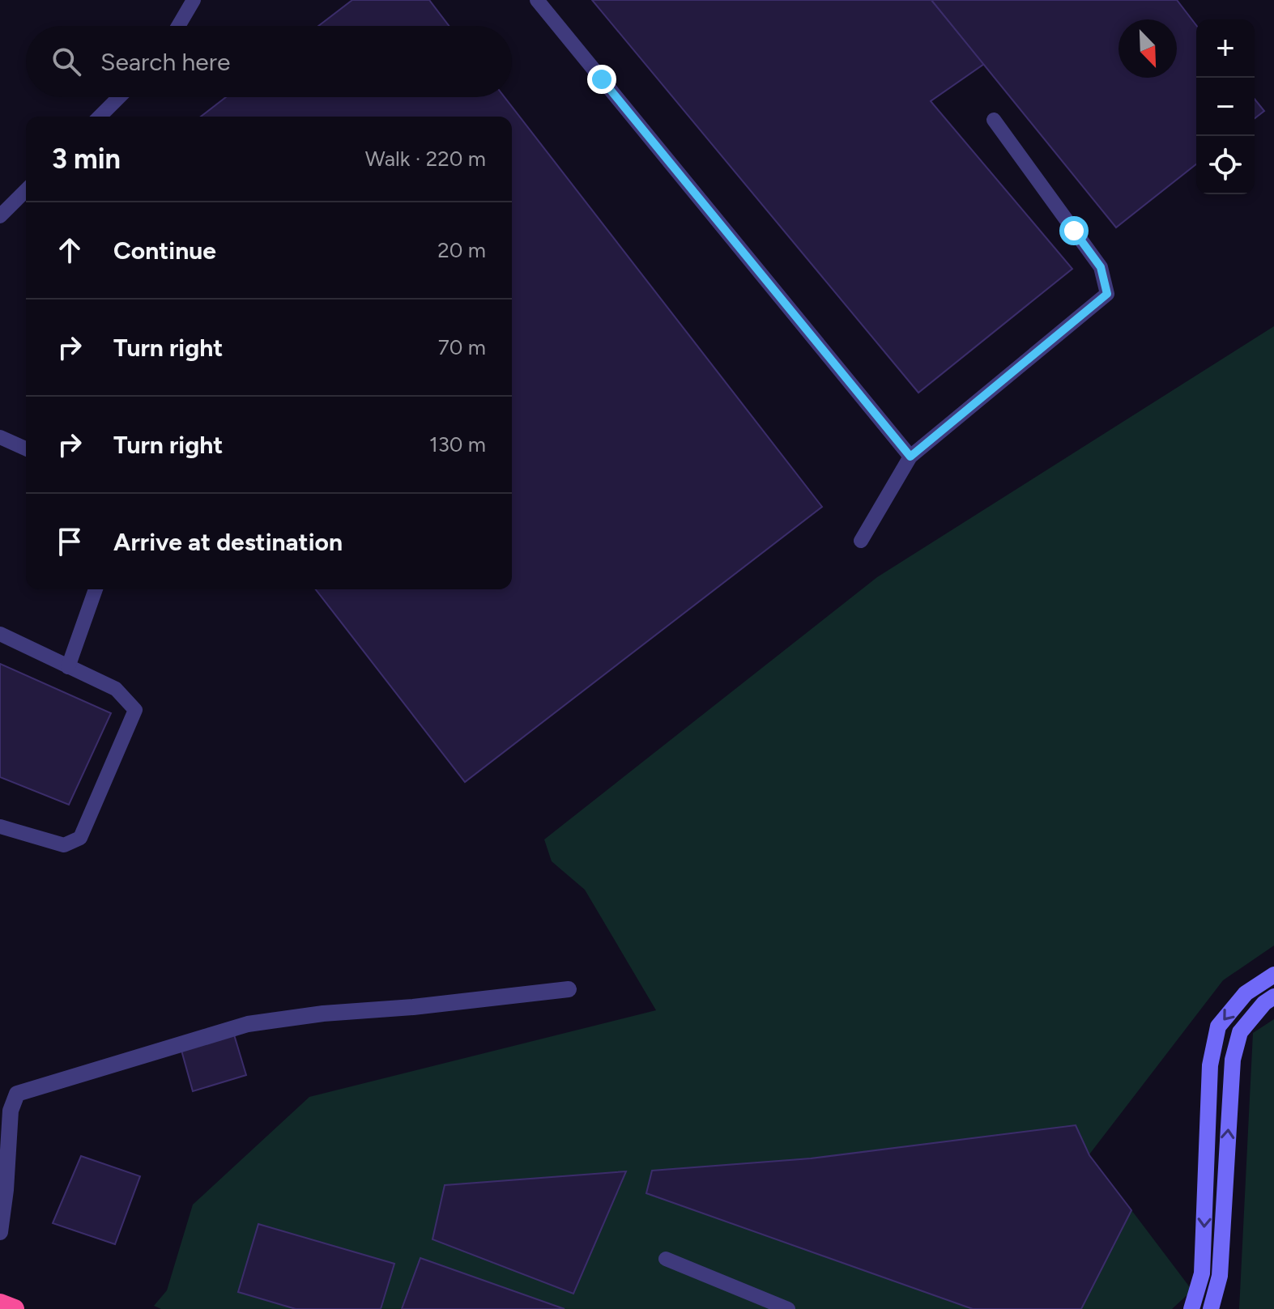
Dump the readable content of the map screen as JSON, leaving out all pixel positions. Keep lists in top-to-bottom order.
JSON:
{
  "north": "bottom right",
  "page": {
    "map_buttons": ["+", "−"],
    "search": "Search here",
    "heading": ["3 min", "Walk · 220 m"],
    "list": [
      ["Continue", "20 m"],
      ["Turn right", "70 m"],
      ["Turn right", "130 m"],
      "Arrive at destination"
    ]
  }
}
